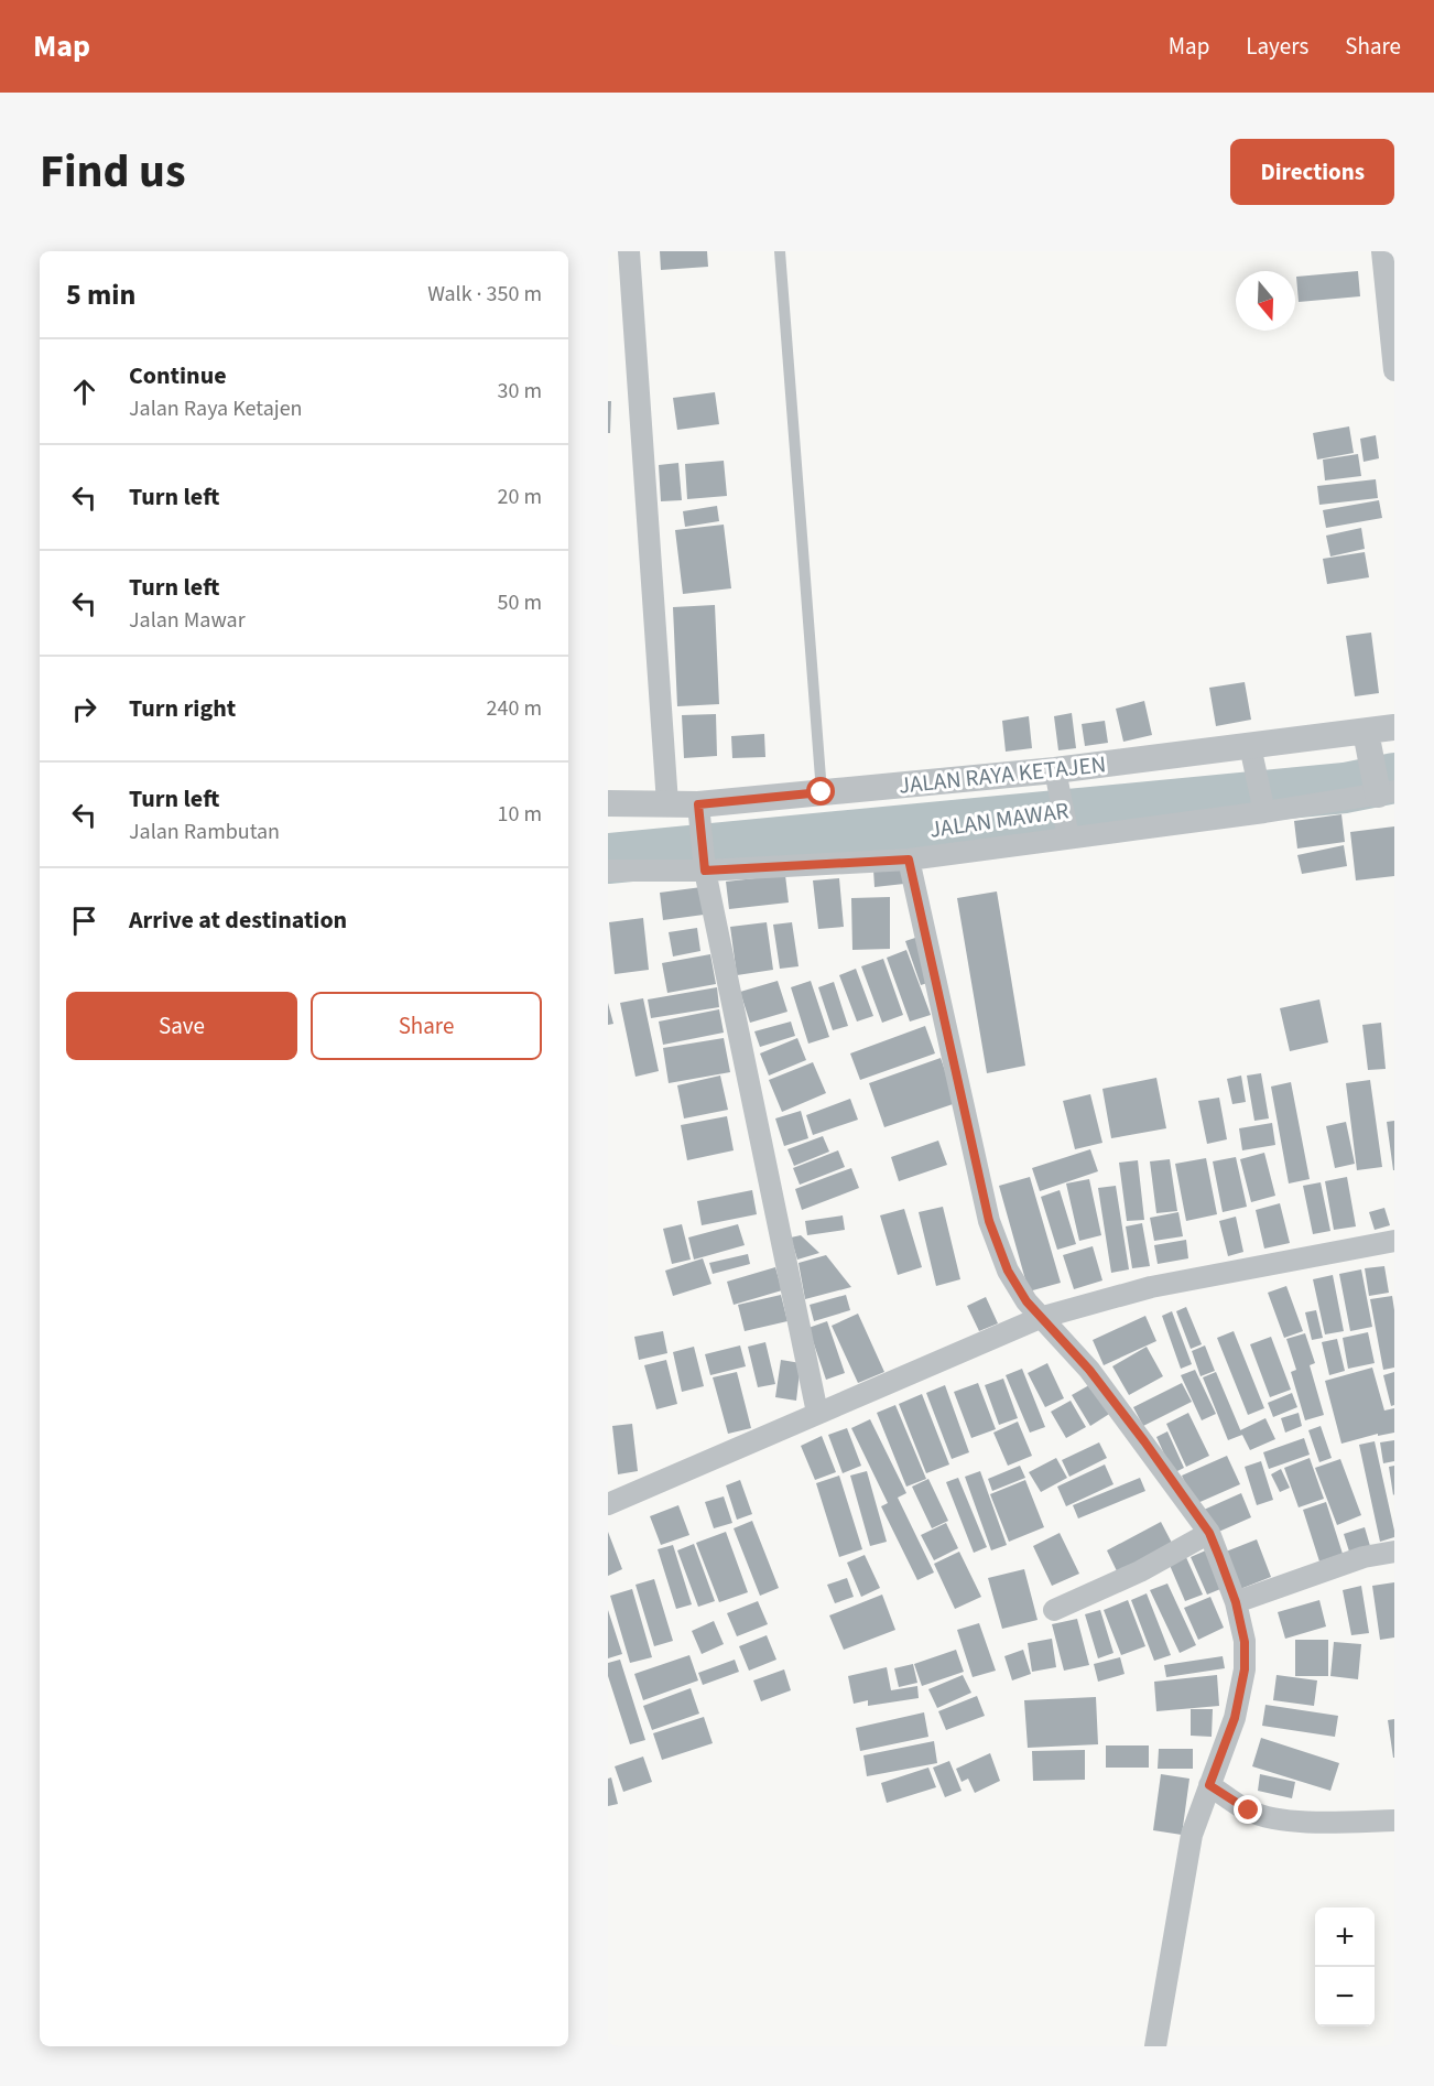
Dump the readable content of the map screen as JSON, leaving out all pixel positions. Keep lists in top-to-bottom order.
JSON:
{
  "streets": {
    "street": ["JALAN RAYA KETAJEN", "JALAN MAWAR"]
  },
  "north": "bottom",
  "page": {
    "header": "Map",
    "nav": ["Map", "Layers", "Share"],
    "title": "Find us",
    "buttons": [
      "Directions",
      ["Save", "Share"]
    ],
    "heading": ["5 min", "Walk · 350 m"],
    "list": [
      ["Continue", "Jalan Raya Ketajen", "30 m"],
      ["Turn left", "20 m"],
      ["Turn left", "Jalan Mawar", "50 m"],
      ["Turn right", "240 m"],
      ["Turn left", "Jalan Rambutan", "10 m"],
      "Arrive at destination"
    ],
    "map_buttons": ["+", "−"]
  }
}
